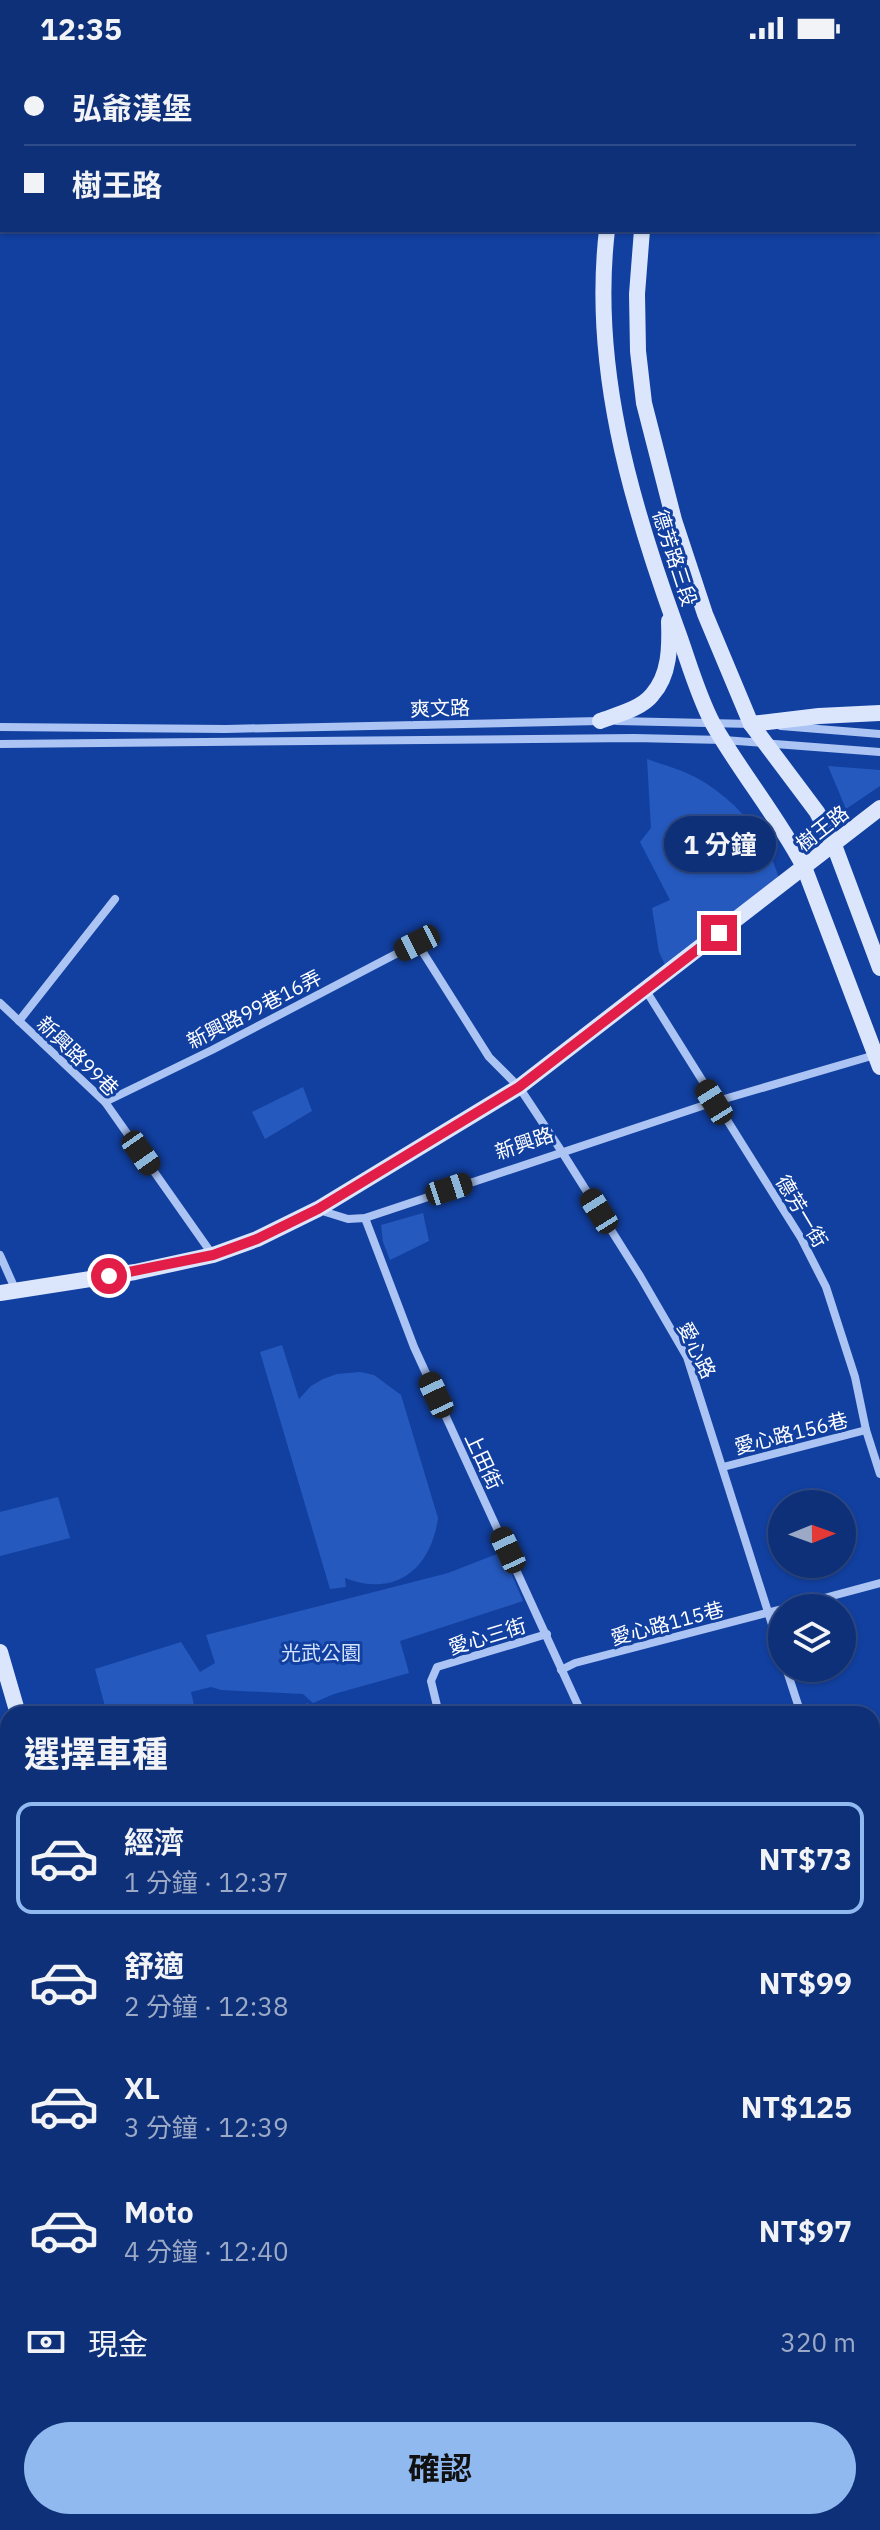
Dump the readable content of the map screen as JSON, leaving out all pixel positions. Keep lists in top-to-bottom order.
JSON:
{
  "streets": {
    "street": [
      "德芳路三段",
      "爽文路",
      "樹王路",
      "新興路99巷16弄",
      "新興路99巷",
      "新興路",
      "德芳一街",
      "愛心路",
      "愛心路156巷",
      "上田街",
      "愛心路115巷",
      "愛心三街"
    ]
  },
  "crossings": [
    ["德芳路三段", "爽文路"],
    ["德芳路三段", "樹王路"],
    ["德芳路三段", "新興路"],
    ["樹王路", "新興路"],
    ["樹王路", "德芳一街"],
    ["樹王路", "愛心路"],
    ["新興路99巷16弄", "新興路99巷"],
    ["新興路99巷16弄", "愛心路"],
    ["新興路", "德芳一街"],
    ["新興路", "愛心路"],
    ["新興路", "上田街"],
    ["德芳一街", "愛心路156巷"],
    ["愛心路", "愛心路156巷"],
    ["愛心路", "愛心路115巷"],
    ["上田街", "愛心路115巷"],
    ["上田街", "愛心三街"]
  ],
  "parks": ["光武公園"],
  "north": "right",
  "page": {
    "status": "12:35",
    "banner": ["弘爺漢堡", "樹王路"],
    "bubble": "1 分鐘",
    "heading": "選擇車種",
    "list": [
      {
        "name": "經濟",
        "note": "1 分鐘 · 12:37",
        "value": "NT$73"
      },
      {
        "name": "舒適",
        "note": "2 分鐘 · 12:38",
        "value": "NT$99"
      },
      {
        "name": "XL",
        "note": "3 分鐘 · 12:39",
        "value": "NT$125"
      },
      {
        "name": "Moto",
        "note": "4 分鐘 · 12:40",
        "value": "NT$97"
      }
    ],
    "pay": ["現金", "320 m"],
    "buttons": "確認"
  }
}
